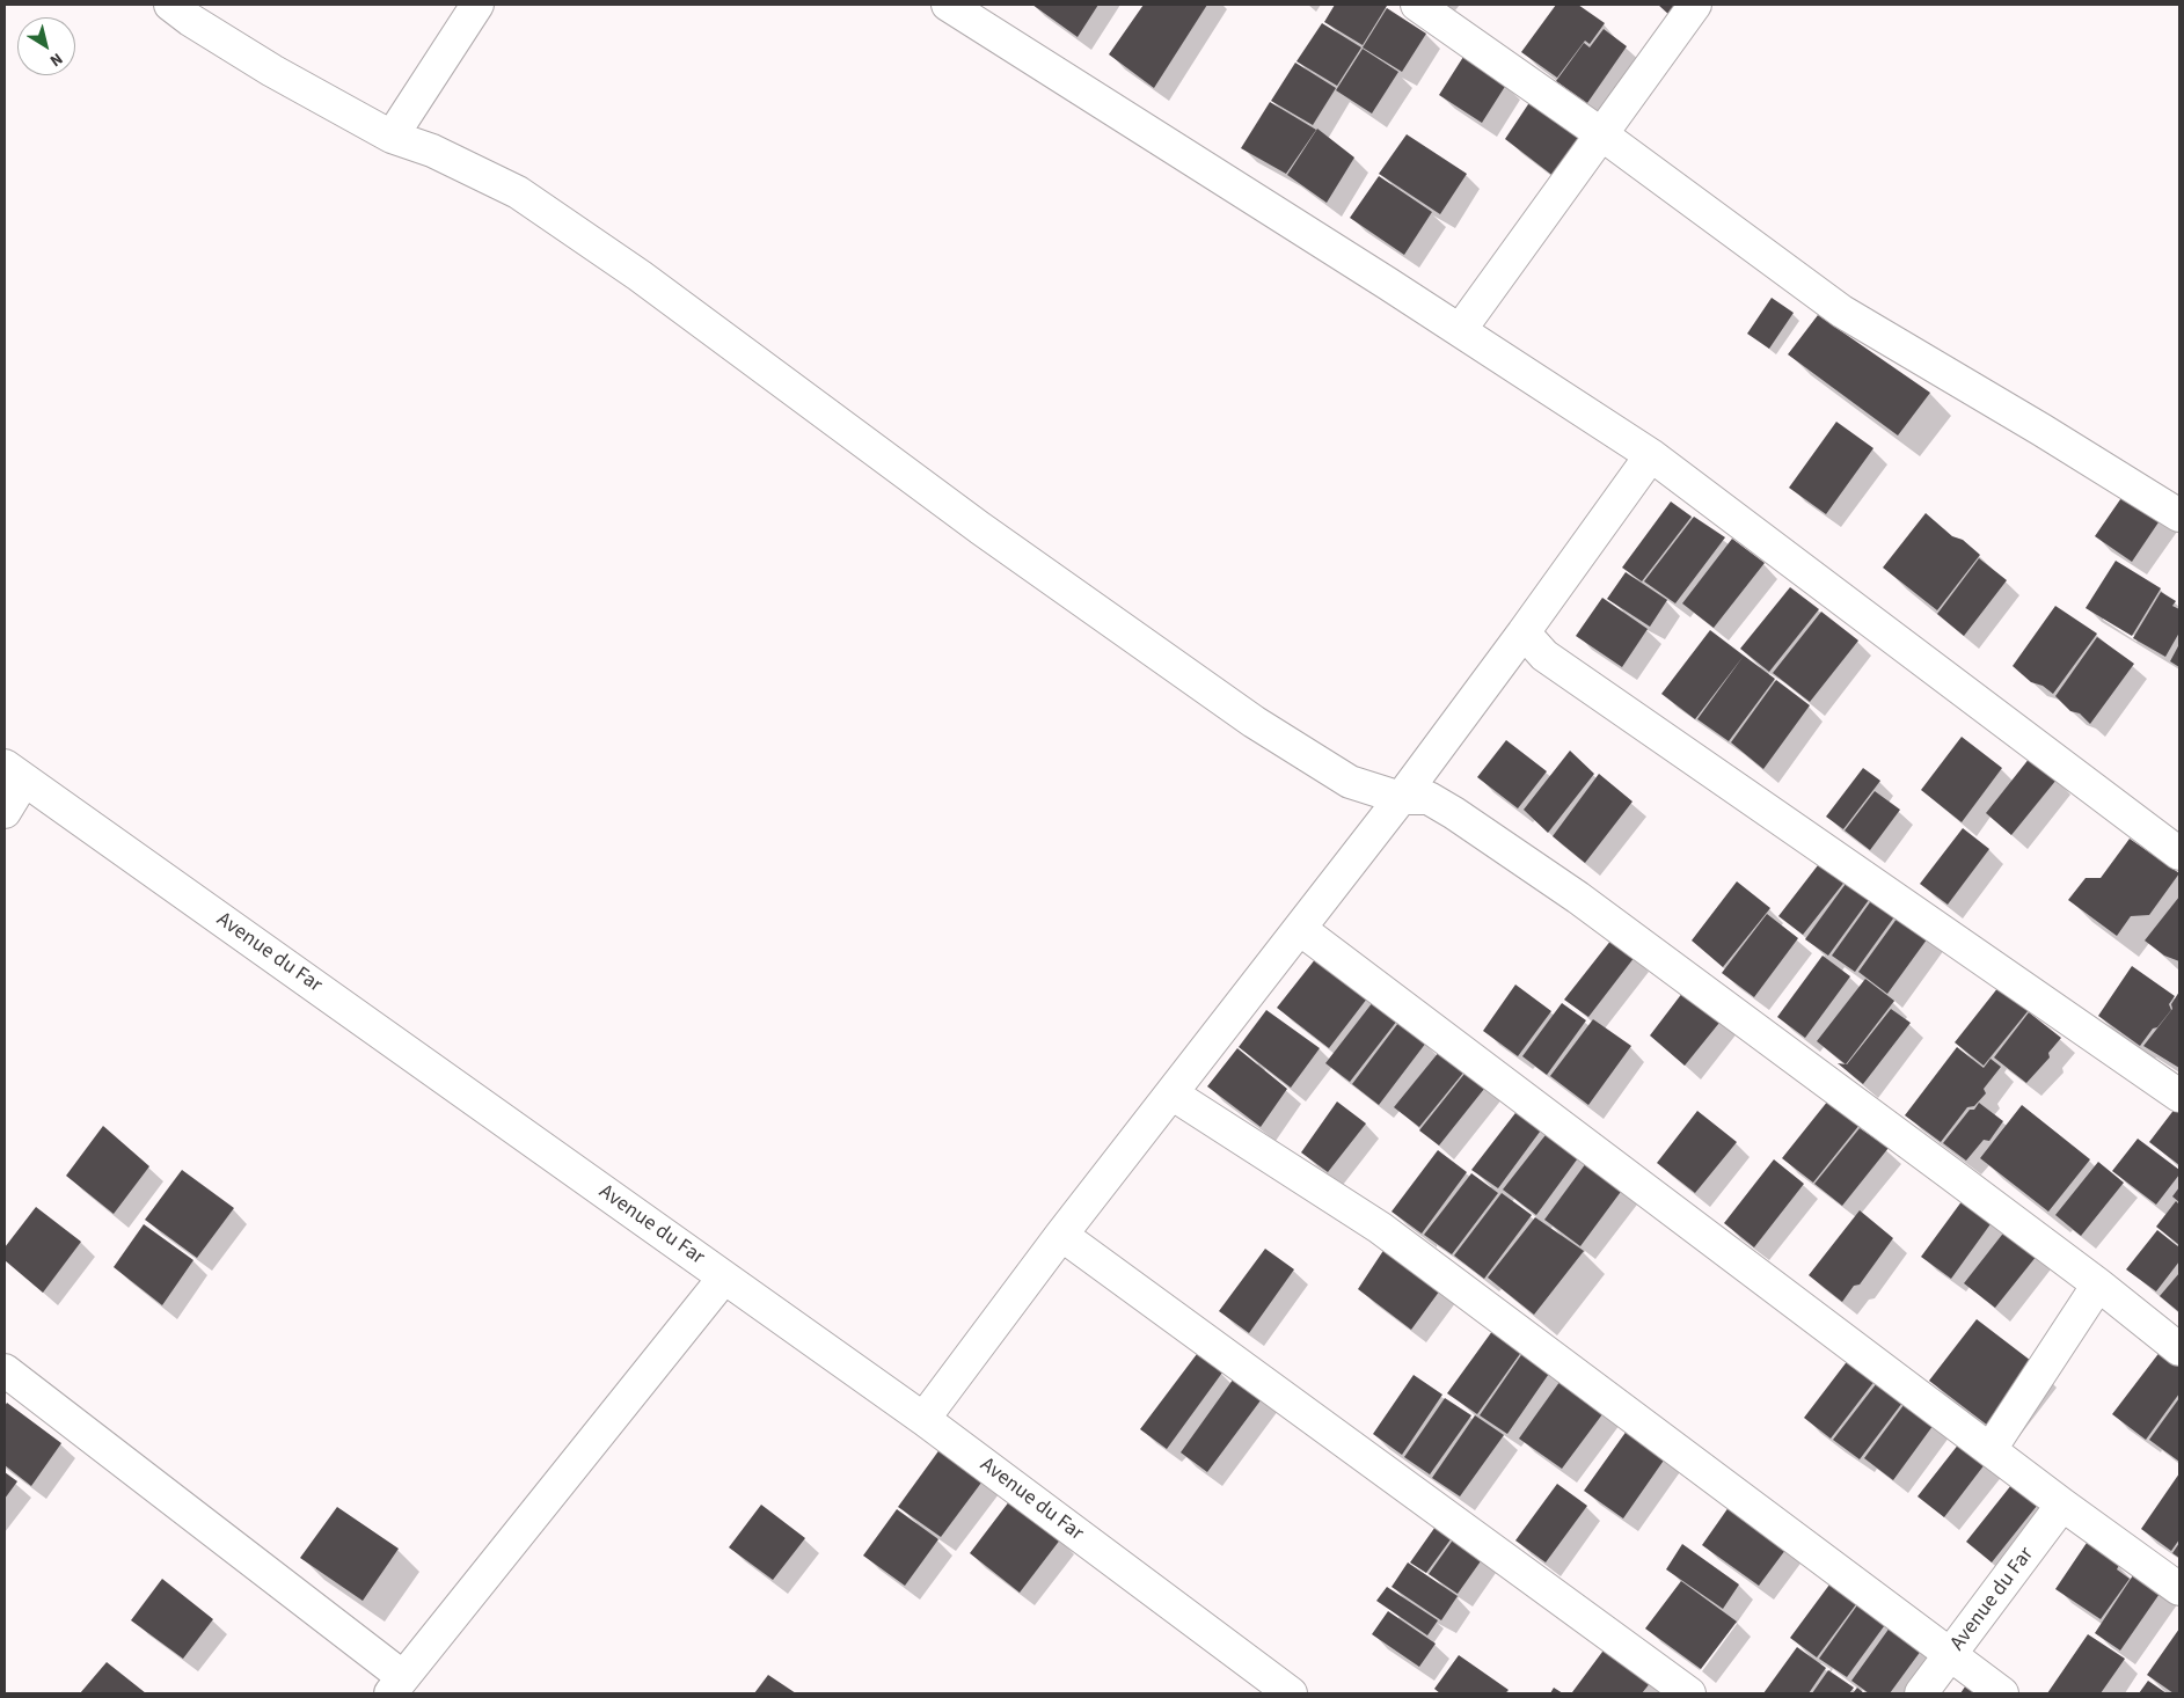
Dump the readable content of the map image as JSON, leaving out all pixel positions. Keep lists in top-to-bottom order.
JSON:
{
  "streets": {
    "street": ["Avenue du Far"]
  },
  "north": "bottom right"
}
